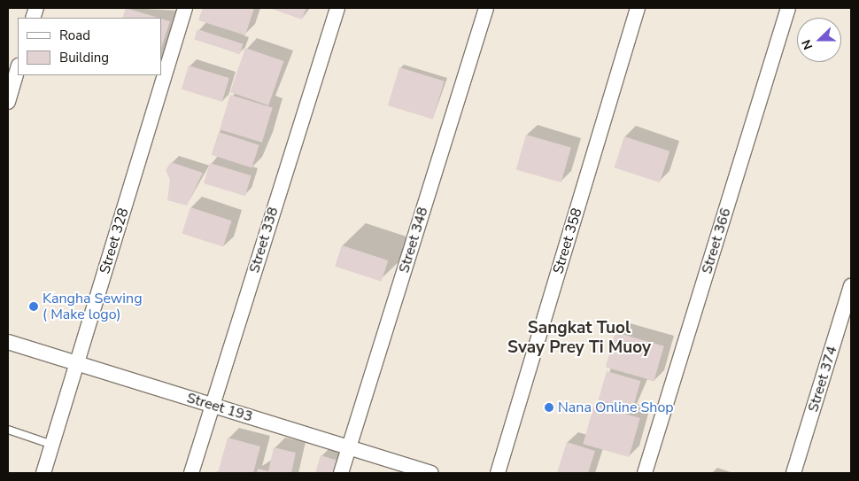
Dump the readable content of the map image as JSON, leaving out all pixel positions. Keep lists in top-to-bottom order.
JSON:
{
  "streets": {
    "street": [
      "Street 338",
      "Street 348",
      "Street 328",
      "Street 358",
      "Street 366",
      "Street 374",
      "Street 193"
    ]
  },
  "crossings": [
    ["Street 338", "Street 193"],
    ["Street 348", "Street 193"],
    ["Street 328", "Street 193"]
  ],
  "districts": ["Sangkat Tuol Svay Prey Ti Muoy"],
  "places": ["Kangha Sewing ( Make logo)", "Nana Online Shop"],
  "legend": ["Road", "Building"],
  "north": "left"
}
